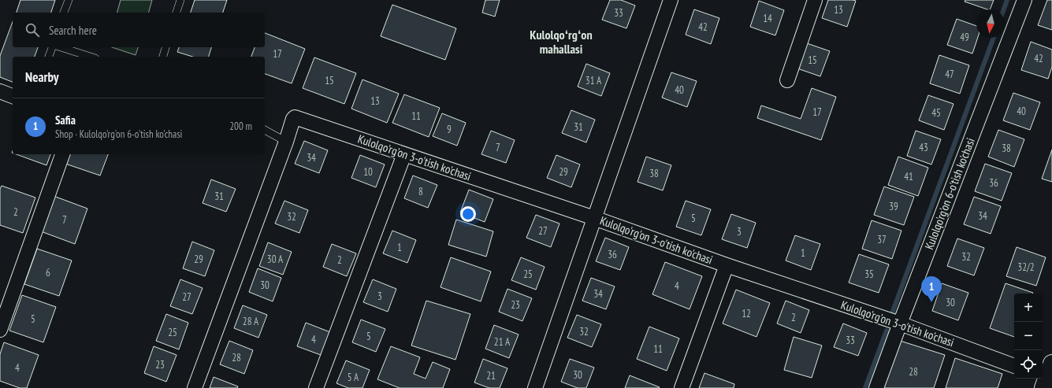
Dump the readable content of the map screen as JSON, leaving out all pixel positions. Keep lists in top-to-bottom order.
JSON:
{
  "streets": {
    "street": ["Kulolqo'rg'on 3-o'tish ko'chasi", "Kulolqo'rg'on 6-o'tish ko'chasi"]
  },
  "crossings": [
    ["Kulolqo'rg'on 3-o'tish ko'chasi", "Kulolqo'rg'on 6-o'tish ko'chasi"]
  ],
  "districts": ["Kulolqoʻrgʻon mahallasi"],
  "house_numbers": [
    "13",
    "33",
    "14",
    "42",
    "49",
    "17",
    "42",
    "15",
    "47",
    "15",
    "31 A",
    "40",
    "13",
    "40",
    "17",
    "45",
    "11",
    "31",
    "9",
    "7",
    "43",
    "38",
    "34",
    "10",
    "29",
    "38",
    "41",
    "36",
    "8",
    "31",
    "39",
    "2",
    "34",
    "32",
    "5",
    "7",
    "27",
    "3",
    "37",
    "1",
    "1",
    "36",
    "32",
    "29",
    "30 A",
    "2",
    "32/2",
    "6",
    "25",
    "35",
    "30",
    "4",
    "34",
    "3",
    "27",
    "30",
    "23",
    "12",
    "2",
    "5",
    "28 A",
    "32",
    "25",
    "5",
    "4",
    "33",
    "21 A",
    "11",
    "28",
    "23",
    "4",
    "28",
    "30",
    "21",
    "5 A"
  ],
  "north": "bottom",
  "page": {
    "search": "Search here",
    "heading": "Nearby",
    "list": [
      {
        "mark": "1",
        "name": "Safia",
        "note": "Shop · Kulolqo'rg'on 6-o'tish ko'chasi",
        "value": "200 m"
      }
    ],
    "pins": "1",
    "map_buttons": ["+", "−"]
  }
}
